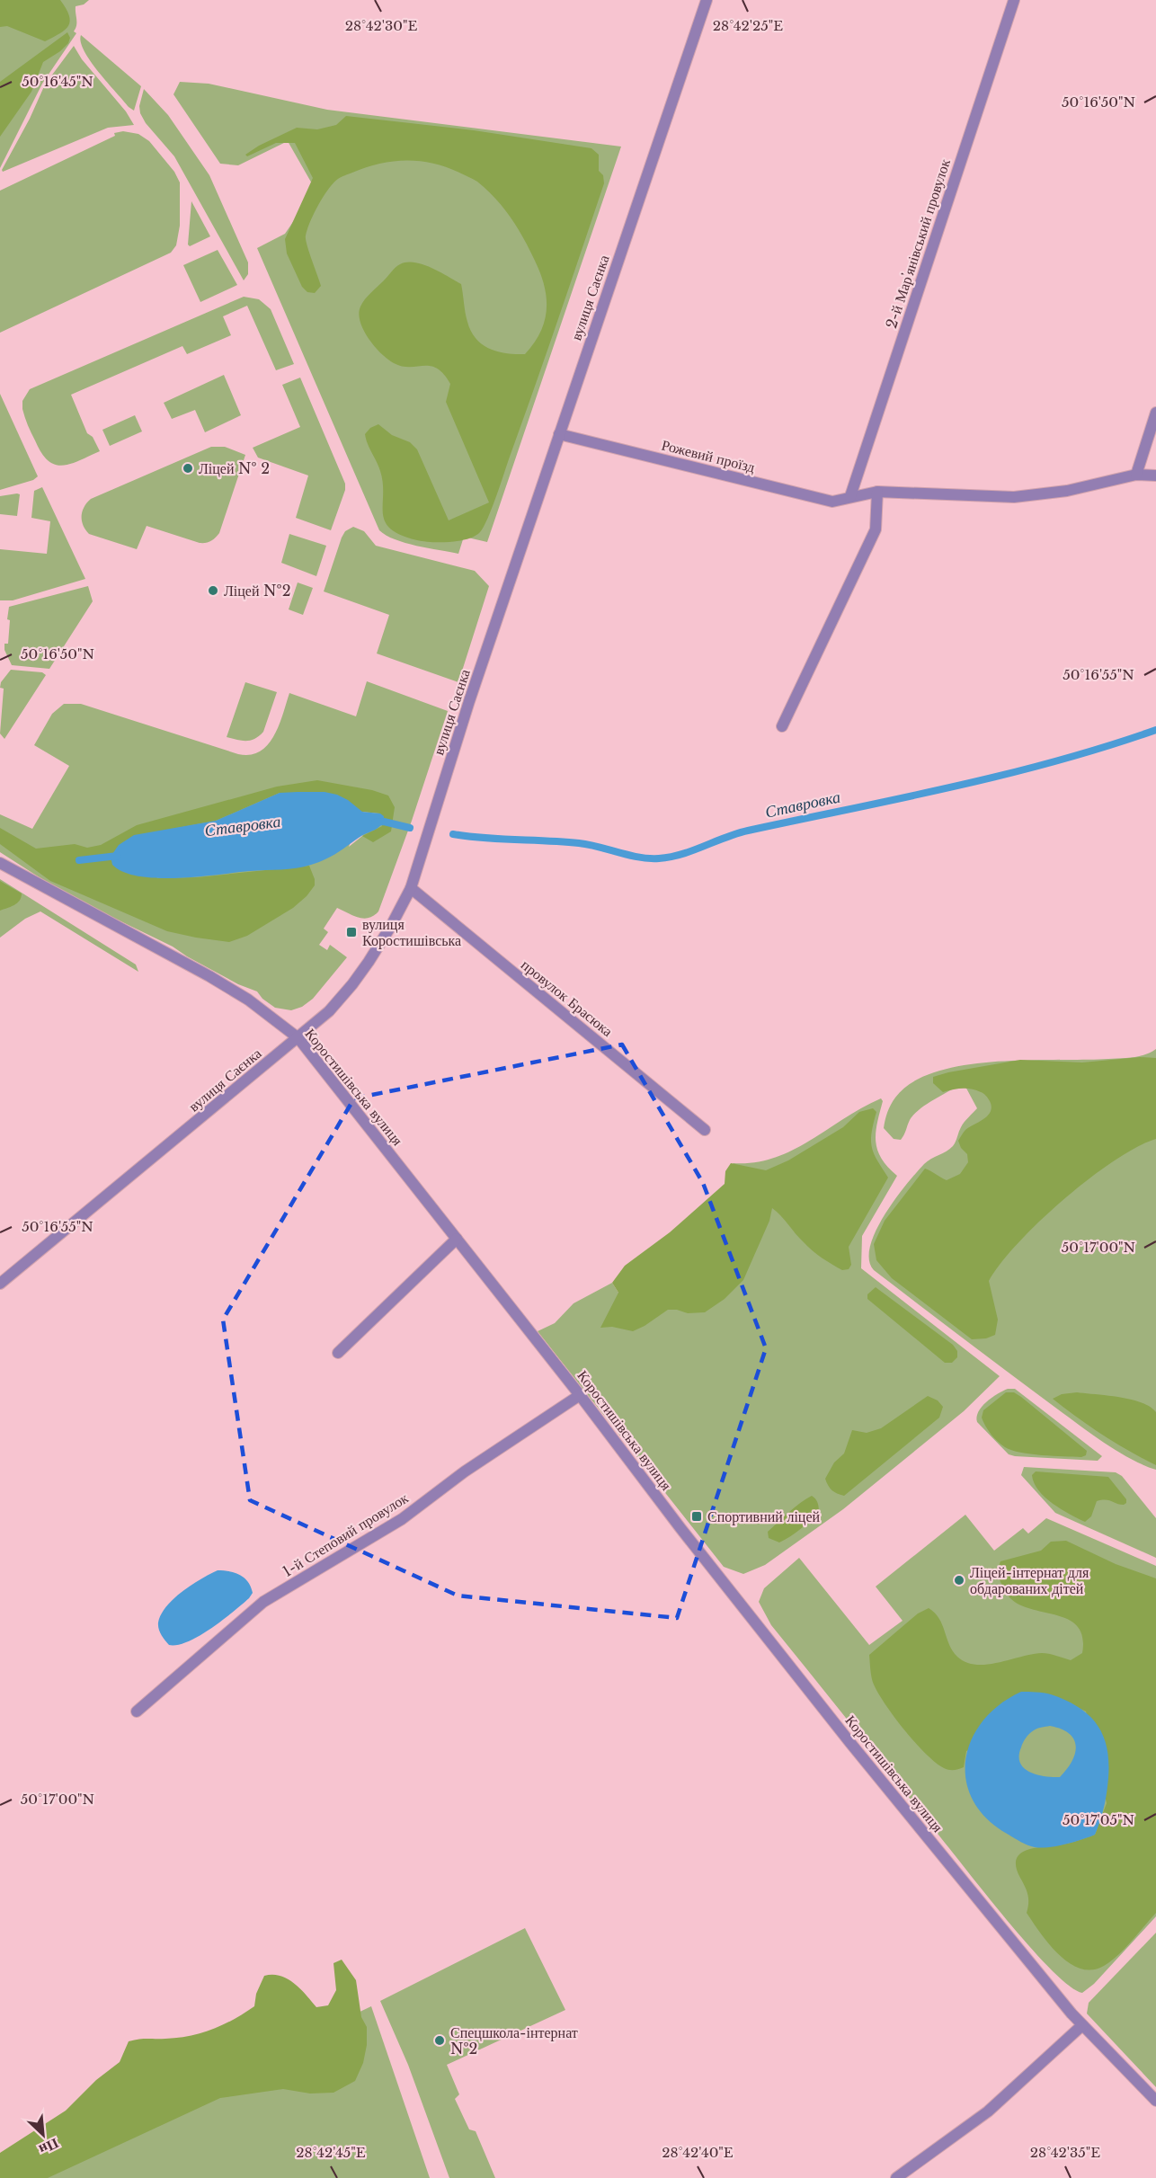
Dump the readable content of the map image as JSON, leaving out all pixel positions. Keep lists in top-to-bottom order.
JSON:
{
  "streets": {
    "street": [
      "2-й Марʼянівський провулок",
      "вулиця Саєнка",
      "Рожевий проїзд",
      "провулок Брасюка",
      "Коростишівська вулиця",
      "1-й Степовий провулок"
    ]
  },
  "crossings": [
    ["2-й Марʼянівський провулок", "Рожевий проїзд"],
    ["вулиця Саєнка", "Рожевий проїзд"],
    ["вулиця Саєнка", "провулок Брасюка"],
    ["вулиця Саєнка", "Коростишівська вулиця"],
    ["Коростишівська вулиця", "1-й Степовий провулок"]
  ],
  "water": ["Ставровка"],
  "places": {
    "other": [
      "Ліцей № 2",
      "Ліцей №2",
      "Ліцей-інтернат для обдарованих дітей",
      "Спецшкола-інтернат №2"
    ],
    "transit": ["вулиця Коростишівська", "Спортивний ліцей"]
  },
  "north": "bottom right",
  "coordinates": [
    "28°42'30\"E",
    "28°42'25\"E",
    "50°16'45\"N",
    "50°16'50\"N",
    "50°16'55\"N",
    "50°17'00\"N",
    "50°17'05\"N",
    "28°42'45\"E",
    "28°42'40\"E",
    "28°42'35\"E"
  ]
}
